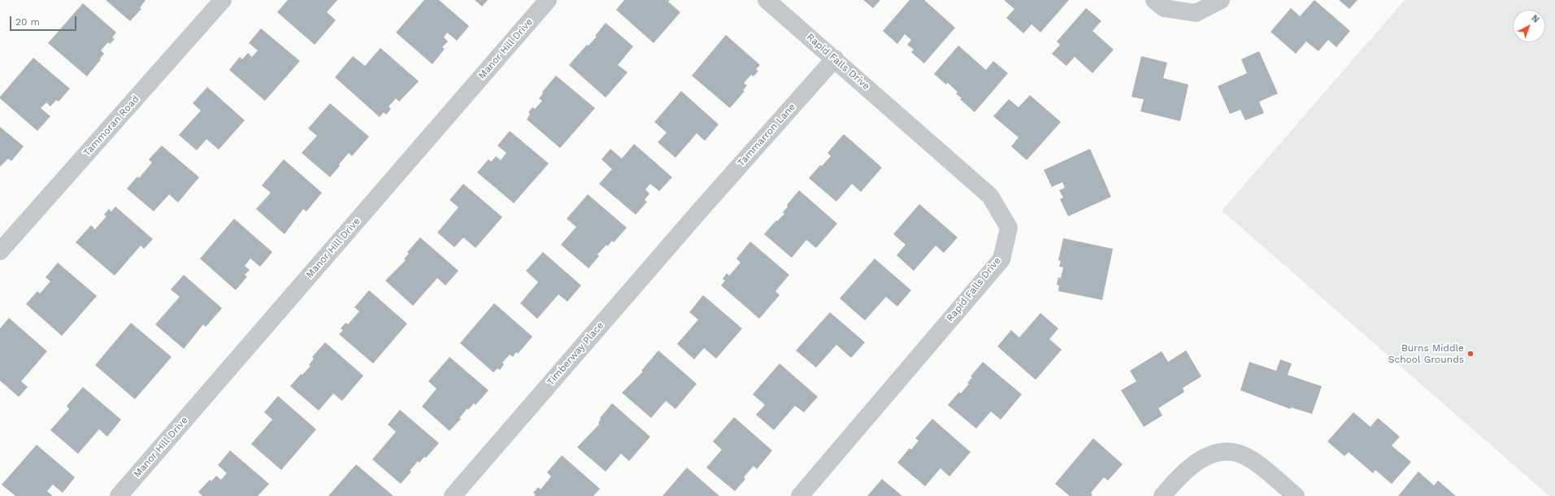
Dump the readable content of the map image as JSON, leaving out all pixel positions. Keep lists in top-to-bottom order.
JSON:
{
  "streets": {
    "street": [
      "Manor Hill Drive",
      "Rapid Falls Drive",
      "Tammoran Road",
      "Tammarron Lane",
      "Timberway Place"
    ]
  },
  "crossings": [
    ["Rapid Falls Drive", "Tammarron Lane"],
    ["Tammarron Lane", "Timberway Place"]
  ],
  "places": ["Burns Middle School Grounds"],
  "scale_bar": "20 m",
  "north": "top right"
}
